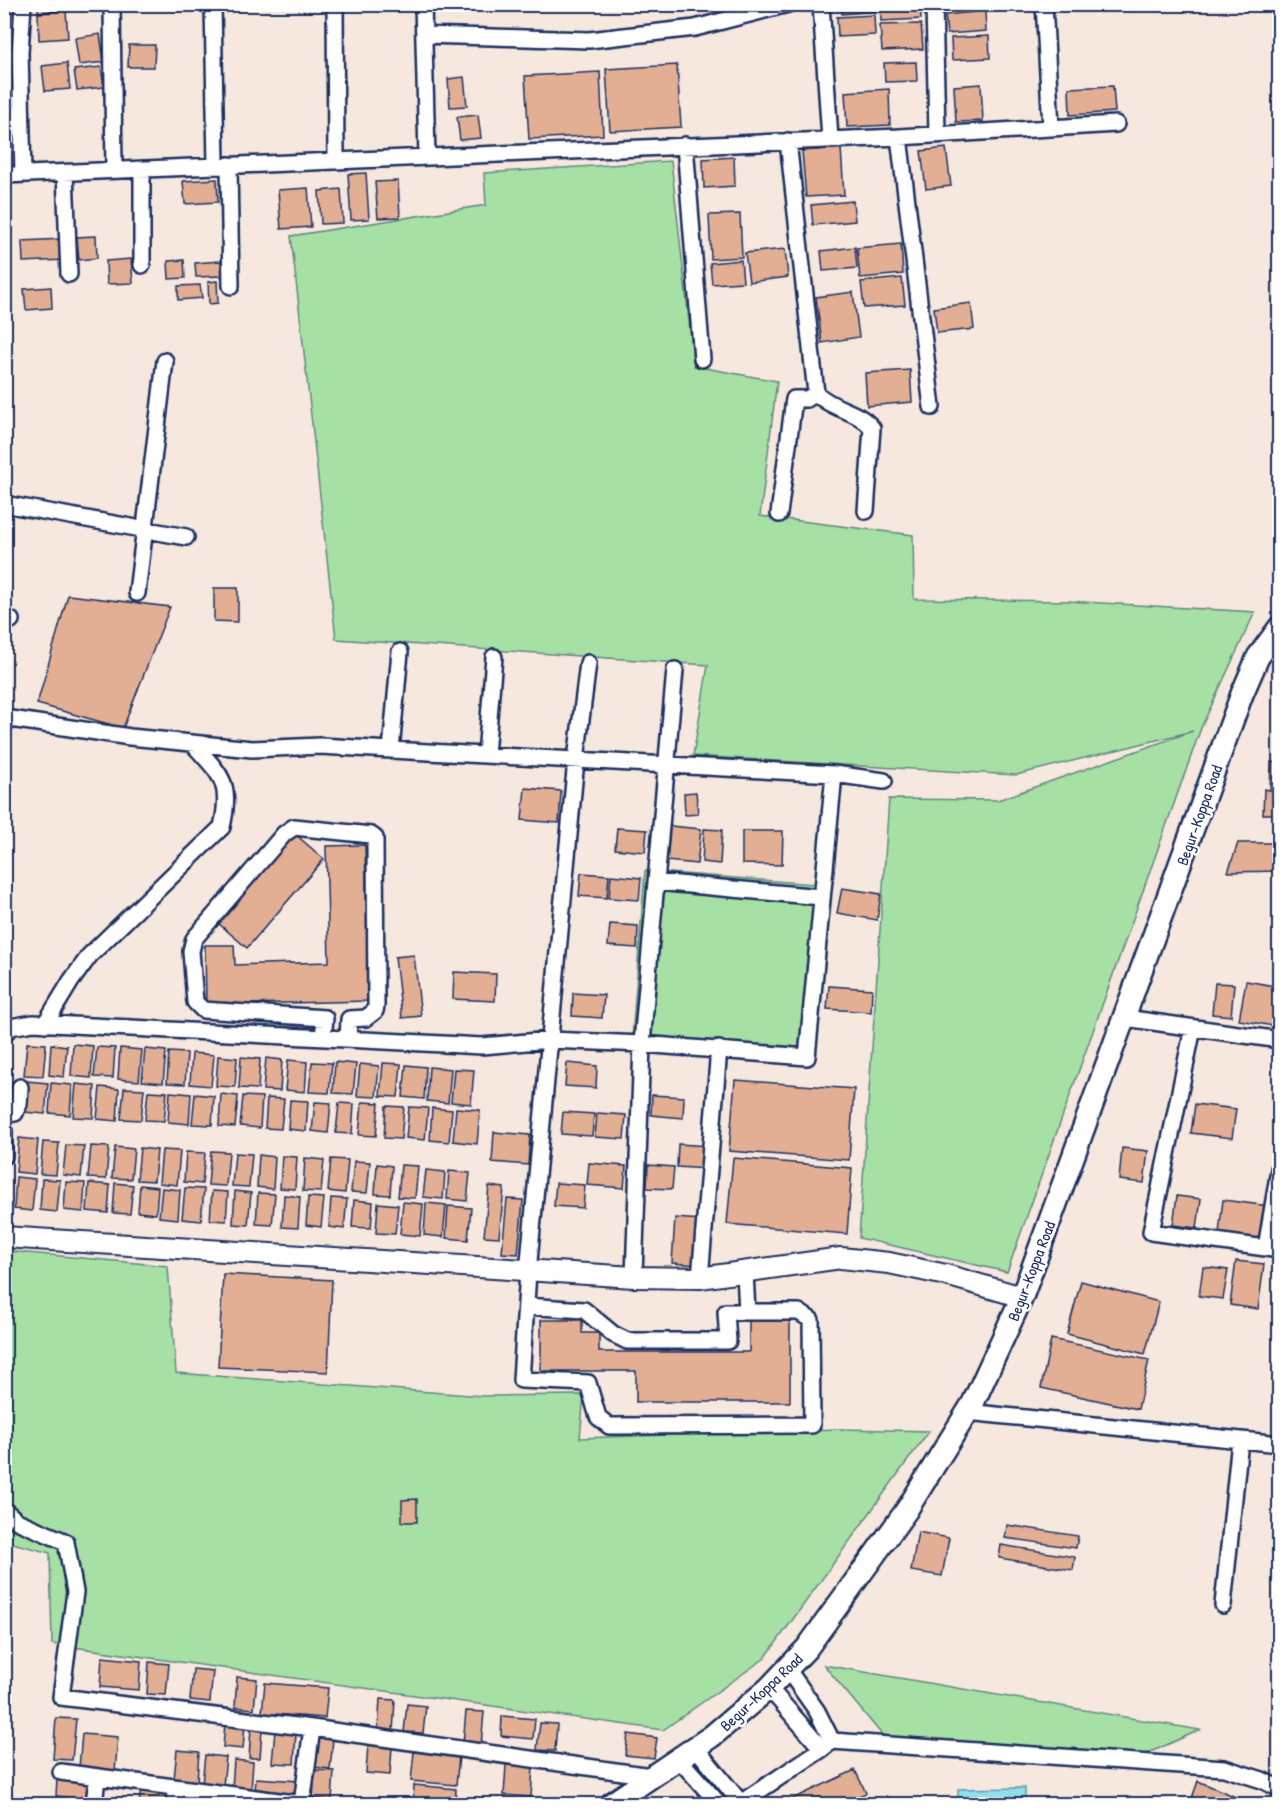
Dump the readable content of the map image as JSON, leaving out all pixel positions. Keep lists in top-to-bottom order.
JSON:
{
  "streets": {
    "main road": ["Begur-Koppa Road"]
  }
}
